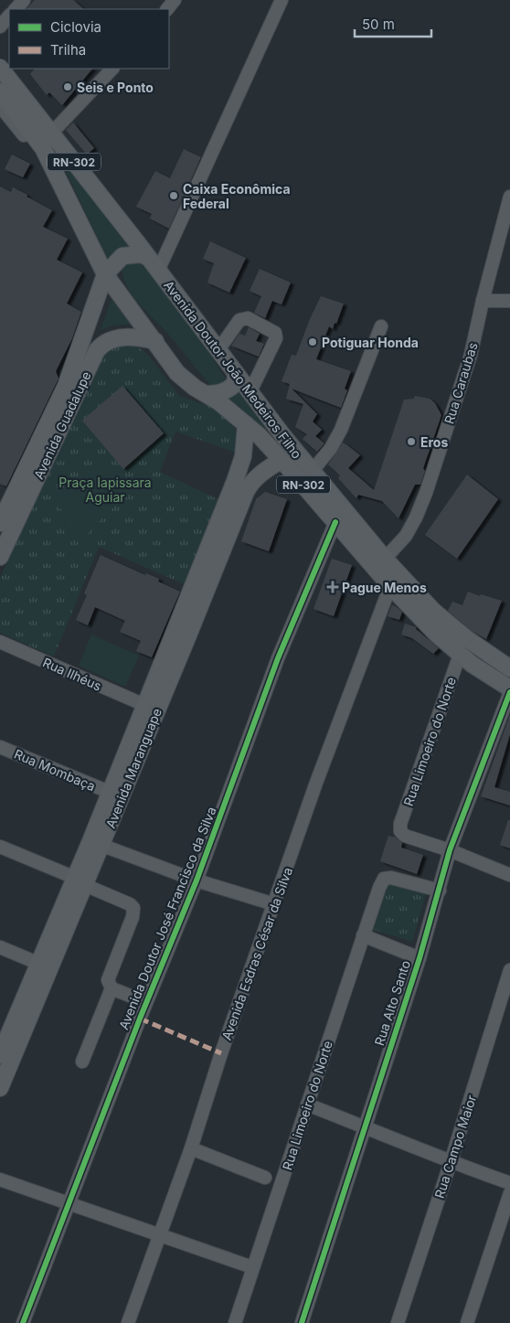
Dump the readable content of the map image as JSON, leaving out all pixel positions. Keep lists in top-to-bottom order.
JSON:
{
  "streets": {
    "main road": [
      "RN-302",
      "Avenida Doutor João Medeiros Filho",
      "Avenida Guadalupe",
      "Avenida Maranguape"
    ],
    "street": [
      "Rua Caraubas",
      "Rua Ilhéus",
      "Rua Limoeiro do Norte",
      "Rua Mombaça",
      "Avenida Doutor José Francisco da Silva",
      "Avenida Esdras César da Silva",
      "Rua Alto Santo",
      "Rua Campo Maior"
    ]
  },
  "crossings": [
    ["Avenida Doutor João Medeiros Filho", "Rua Caraubas"],
    ["Avenida Doutor João Medeiros Filho", "Avenida Guadalupe"],
    ["Avenida Doutor João Medeiros Filho", "Rua Limoeiro do Norte"],
    ["Avenida Doutor João Medeiros Filho", "Avenida Maranguape"],
    ["Avenida Doutor João Medeiros Filho", "Avenida Doutor José Francisco da Silva"],
    ["Avenida Doutor João Medeiros Filho", "Avenida Esdras César da Silva"],
    ["Avenida Doutor João Medeiros Filho", "Rua Alto Santo"],
    ["Rua Ilhéus", "Avenida Maranguape"],
    ["Rua Limoeiro do Norte", "Rua Alto Santo"],
    ["Avenida Maranguape", "Rua Mombaça"]
  ],
  "parks": ["Praça Iapissara Aguiar"],
  "places": {
    "other": [
      "Seis e Ponto",
      "Caixa Econômica Federal",
      "Potiguar Honda",
      "Eros"
    ],
    "health": ["Pague Menos"]
  },
  "legend": ["Ciclovia", "Trilha"],
  "scale_bar": "50 m"
}
